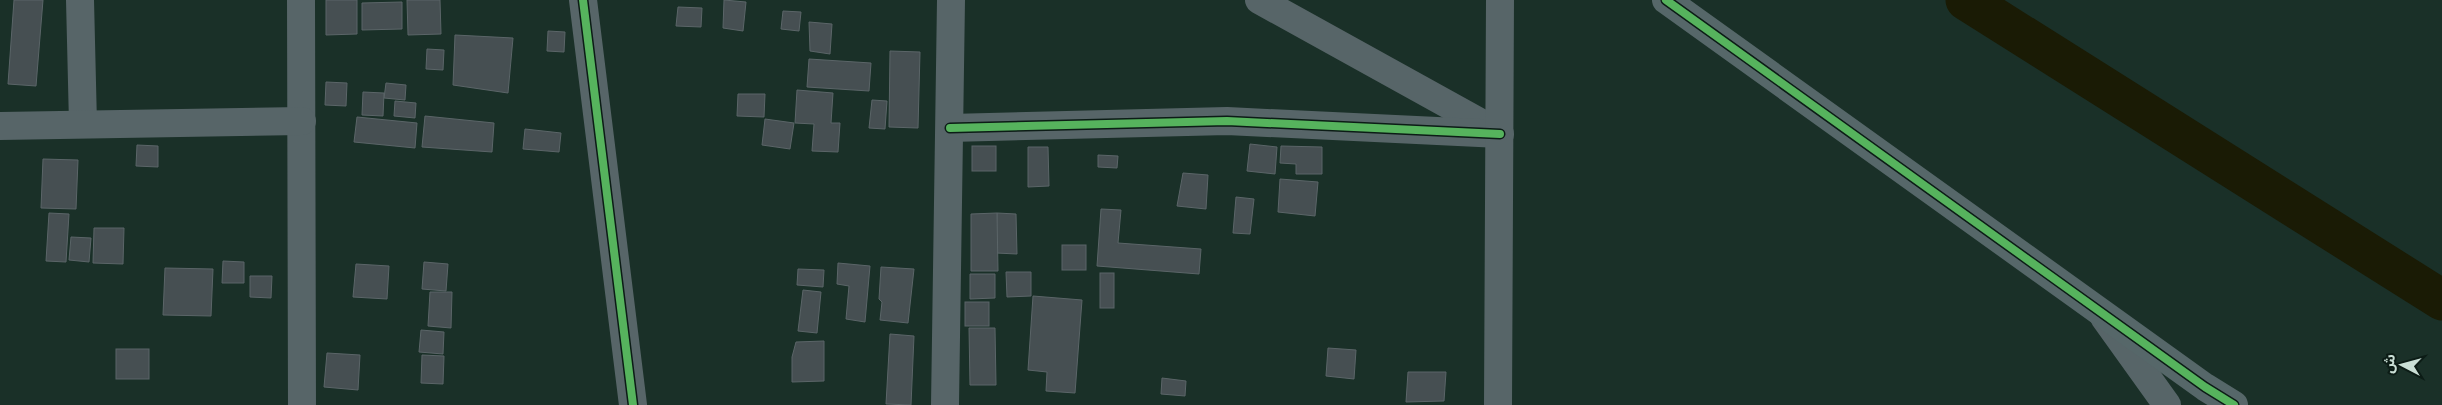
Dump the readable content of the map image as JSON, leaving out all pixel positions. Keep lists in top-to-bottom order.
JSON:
{
  "north": "left"
}
